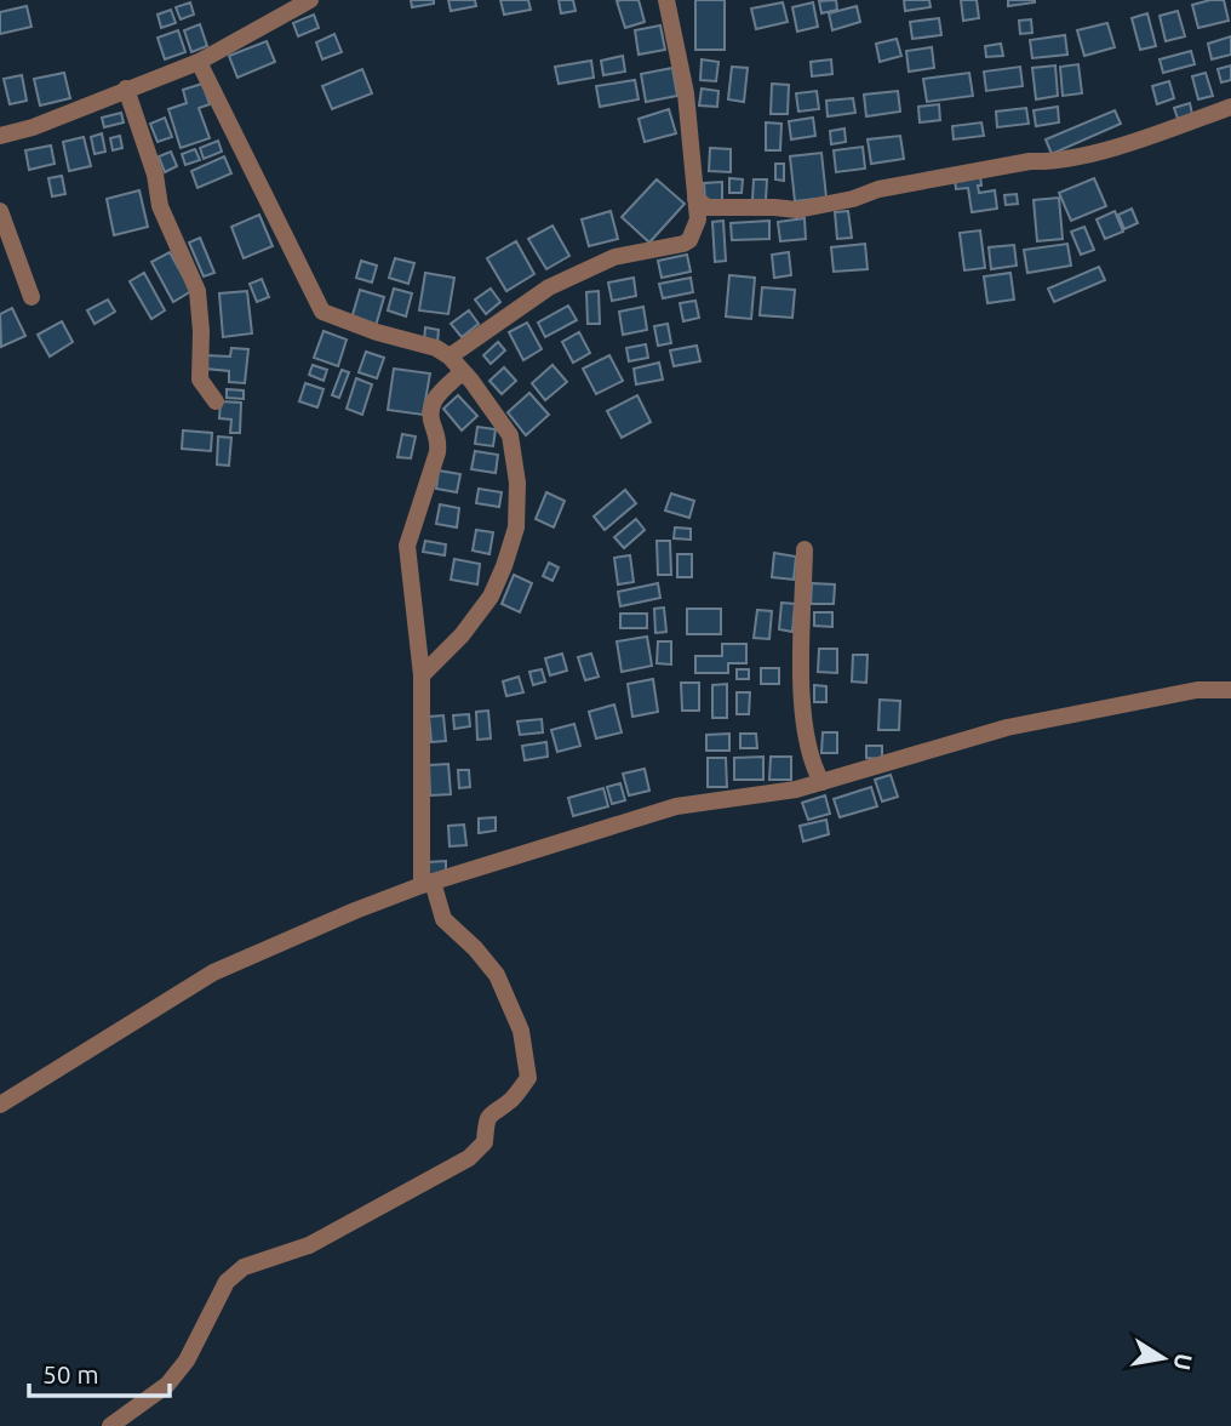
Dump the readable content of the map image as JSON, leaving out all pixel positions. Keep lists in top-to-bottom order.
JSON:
{
  "scale_bar": "50 m",
  "north": "right"
}
